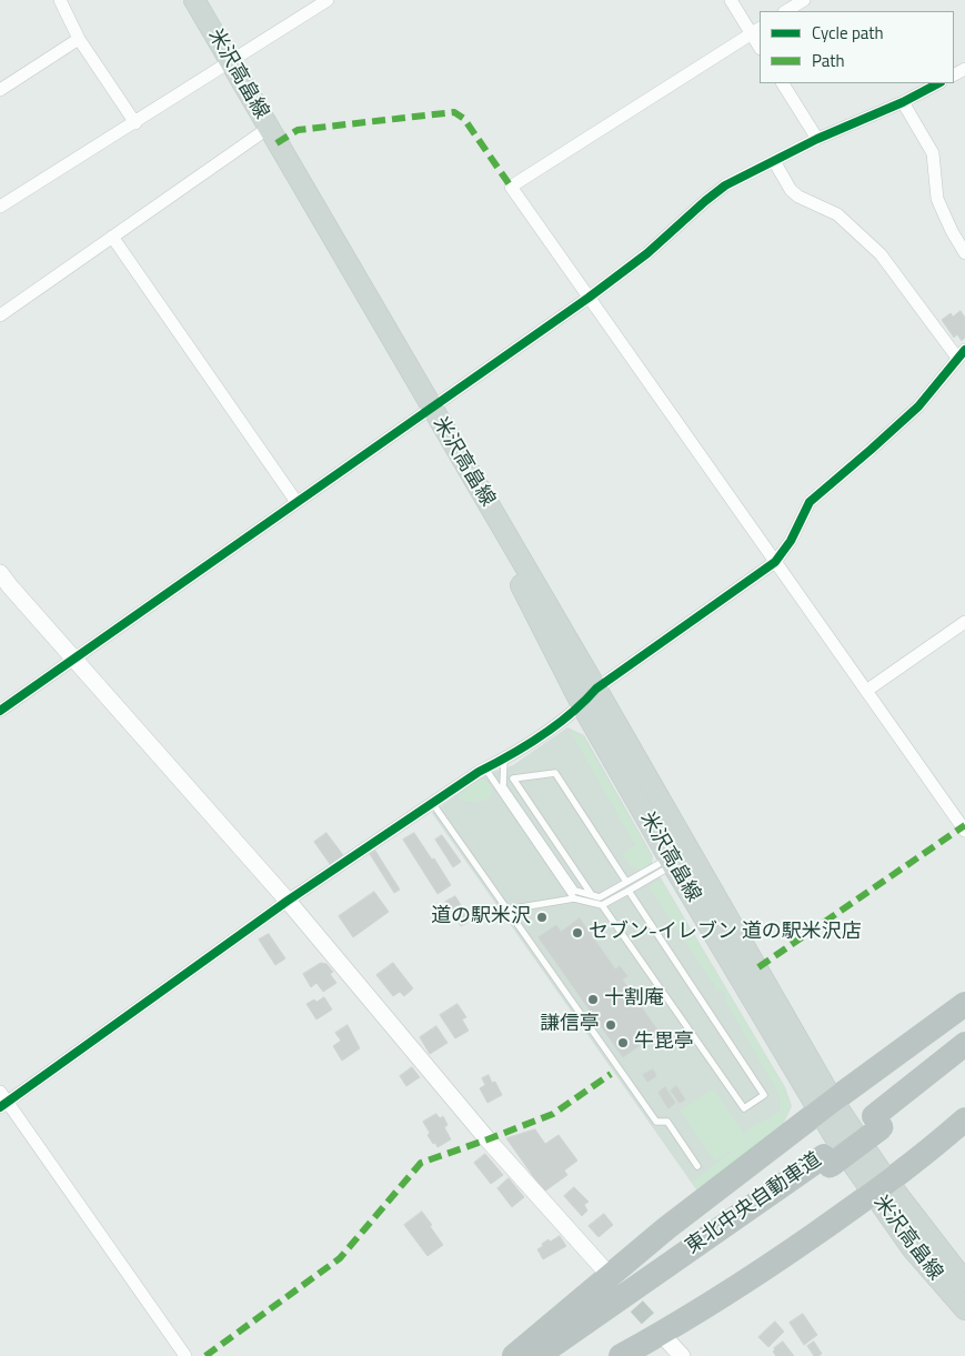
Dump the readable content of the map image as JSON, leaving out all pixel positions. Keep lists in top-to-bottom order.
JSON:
{
  "streets": {
    "highway": ["東北中央自動車道"],
    "main road": ["米沢高畠線"]
  },
  "places": [
    "道の駅米沢",
    "セブン-イレブン 道の駅米沢店",
    "十割庵",
    "謙信亭",
    "牛毘亭"
  ],
  "legend": ["Cycle path", "Path"]
}
